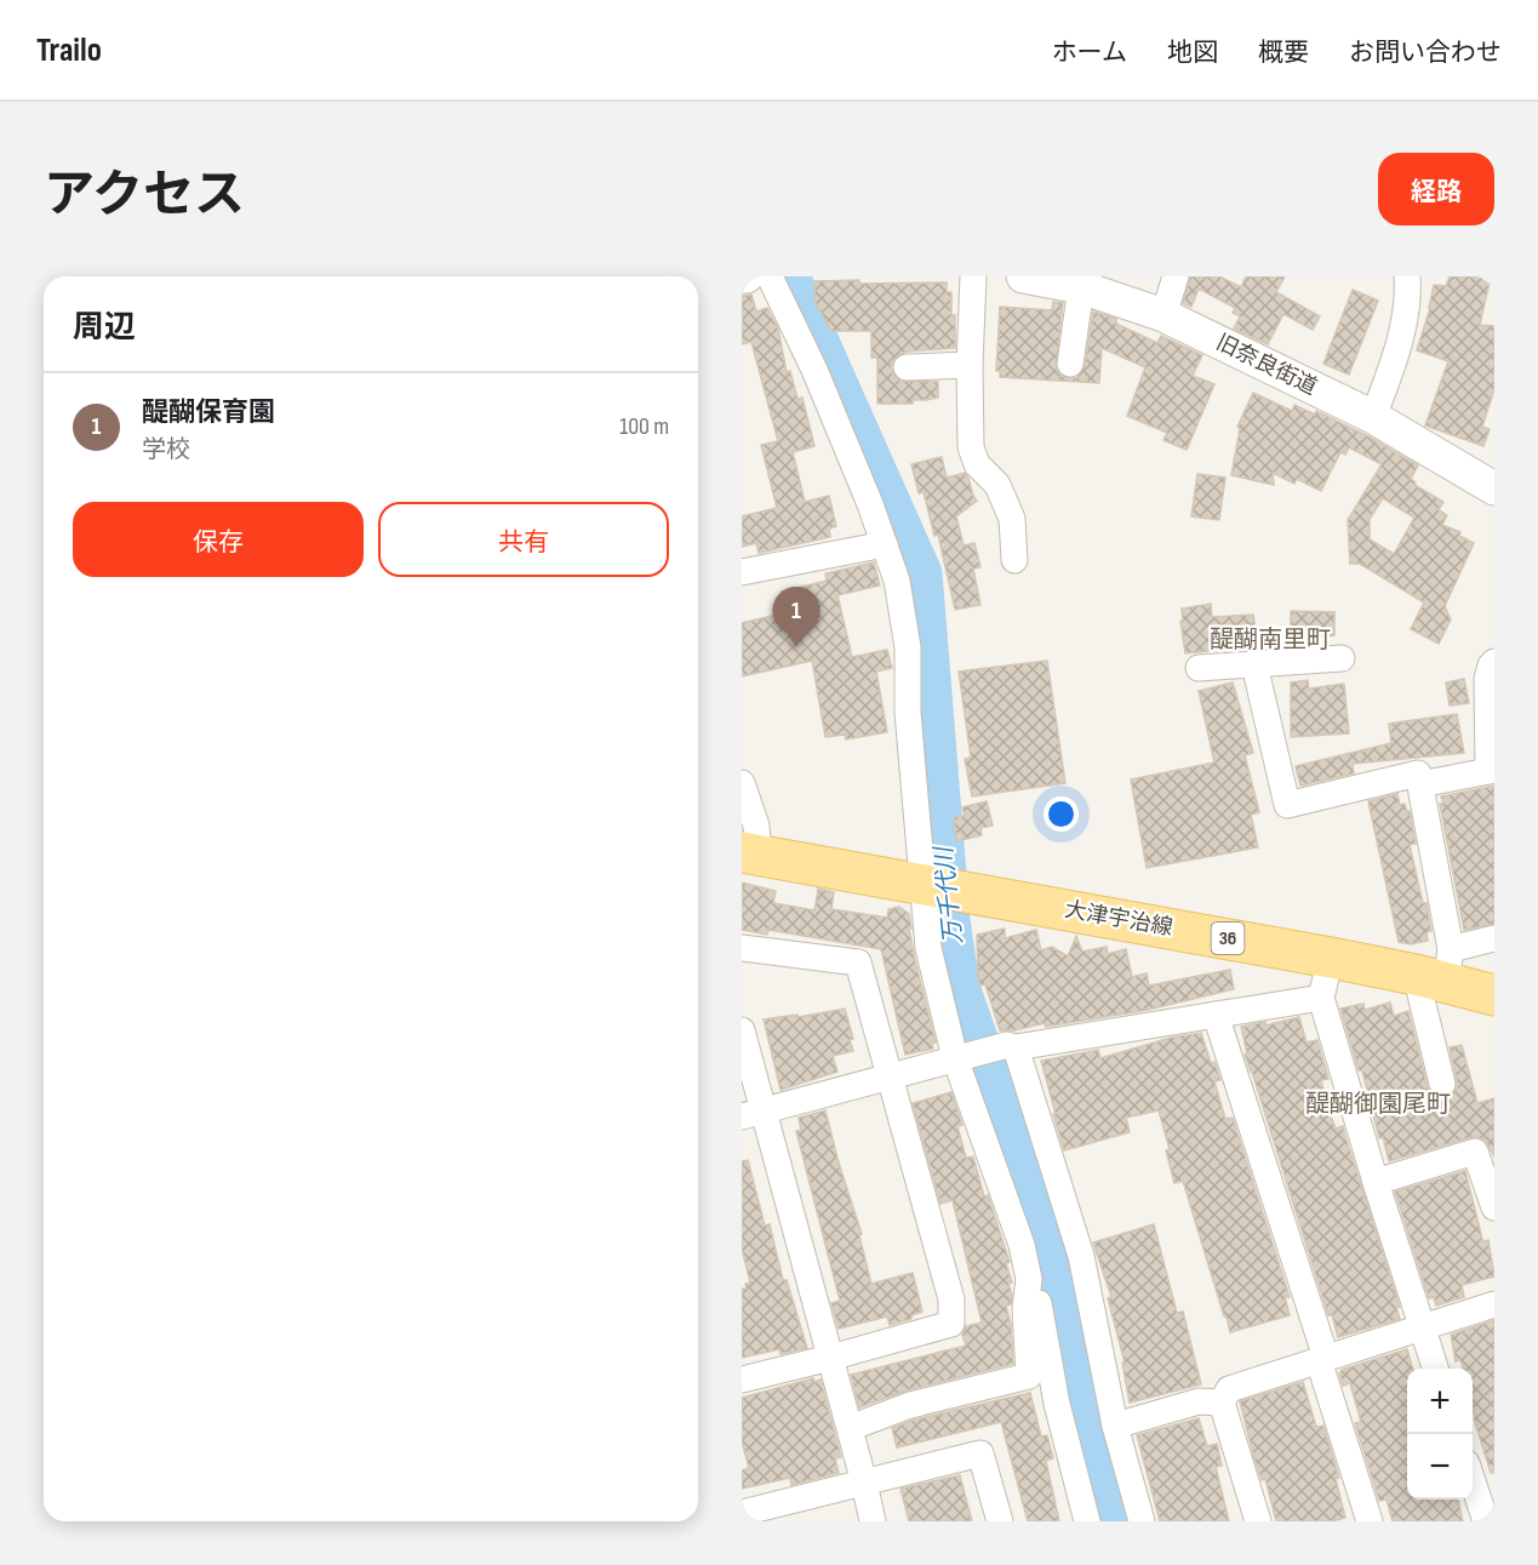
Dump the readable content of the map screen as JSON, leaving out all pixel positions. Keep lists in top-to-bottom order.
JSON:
{
  "streets": {
    "main road": ["大津宇治線", "36"],
    "street": ["旧奈良街道"]
  },
  "districts": ["醍醐南里町", "醍醐御園尾町"],
  "water": ["万千代川"],
  "page": {
    "header": "Trailo",
    "nav": [
      "ホーム",
      "地図",
      "概要",
      "お問い合わせ"
    ],
    "title": "アクセス",
    "buttons": [
      "経路",
      ["保存", "共有"]
    ],
    "heading": "周辺",
    "list": [
      {
        "mark": "1",
        "name": "醍醐保育園",
        "note": "学校",
        "value": "100 m"
      }
    ],
    "pins": "1",
    "map_buttons": ["+", "−"]
  }
}
